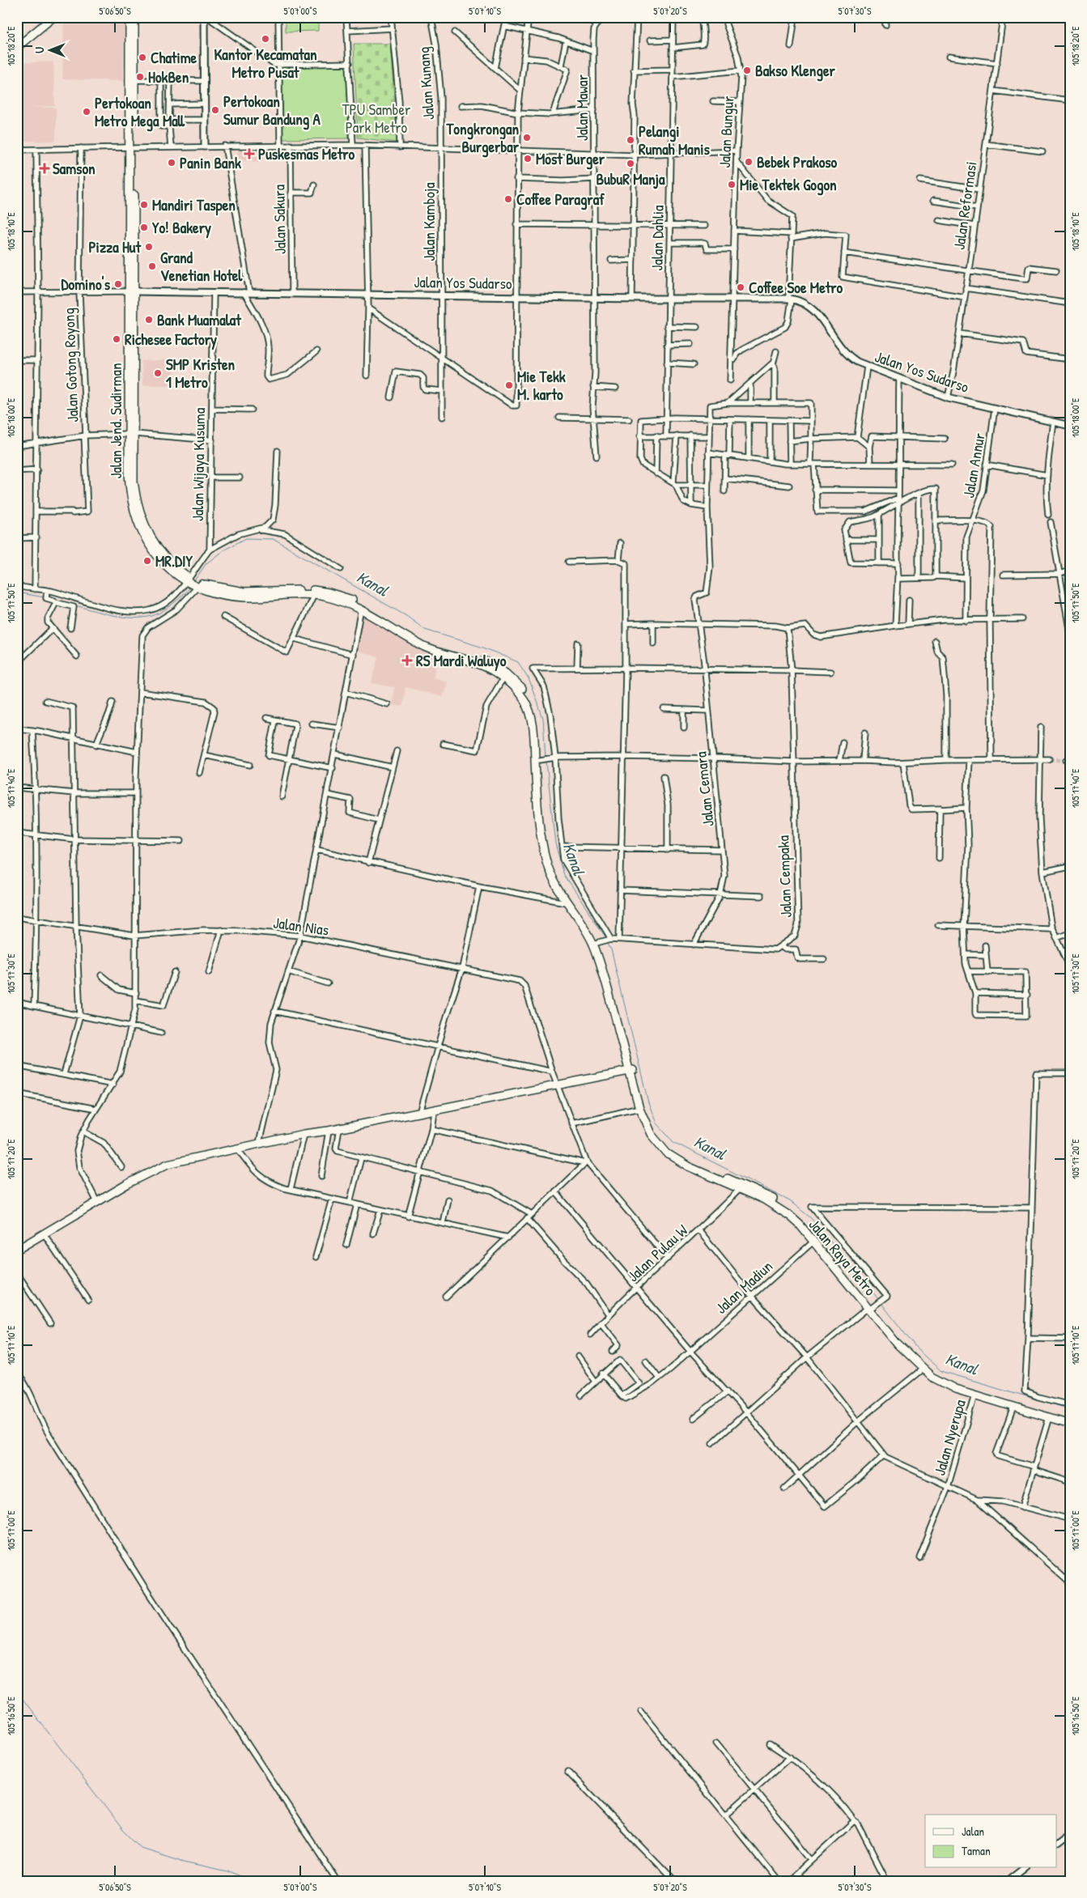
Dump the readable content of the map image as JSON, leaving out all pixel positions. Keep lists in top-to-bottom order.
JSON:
{
  "streets": {
    "main road": ["Jalan Jend. Sudirman", "Jalan Raya Metro"],
    "street": [
      "Jalan Kunang",
      "Jalan Mawar",
      "Jalan Bungur",
      "Jalan Reformasi",
      "Jalan Sakura",
      "Jalan Kamboja",
      "Jalan Dahlia",
      "Jalan Yos Sudarso",
      "Jalan Gotong Royong",
      "Jalan Wijaya Kusuma",
      "Jalan Annur",
      "Jalan Cemara",
      "Jalan Cempaka",
      "Jalan Nias",
      "Jalan Pulau W",
      "Jalan Madiun",
      "Jalan Nyerupa"
    ]
  },
  "crossings": [
    ["Jalan Kunang", "Jalan Kamboja"],
    ["Jalan Mawar", "Jalan Yos Sudarso"],
    ["Jalan Bungur", "Jalan Yos Sudarso"],
    ["Jalan Reformasi", "Jalan Yos Sudarso"],
    ["Jalan Sakura", "Jalan Yos Sudarso"],
    ["Jalan Kamboja", "Jalan Yos Sudarso"],
    ["Jalan Dahlia", "Jalan Yos Sudarso"],
    ["Jalan Yos Sudarso", "Jalan Jend. Sudirman"],
    ["Jalan Yos Sudarso", "Jalan Wijaya Kusuma"],
    ["Jalan Yos Sudarso", "Jalan Annur"],
    ["Jalan Pulau W", "Jalan Raya Metro"],
    ["Jalan Raya Metro", "Jalan Madiun"],
    ["Jalan Raya Metro", "Jalan Nyerupa"]
  ],
  "water": ["Kanal"],
  "parks": ["TPU Samber Park Metro"],
  "places": {
    "other": [
      "Kantor Kecamatan Metro Pusat",
      "Chatime",
      "Bakso Klenger",
      "HokBen",
      "Pertokoan Sumur Bandung A",
      "Pertokoan Metro Mega Mall",
      "Tongkrongan Burgerbar",
      "Pelangi Rumah Manis",
      "Most Burger",
      "Bebek Prakoso",
      "Panin Bank",
      "BubuR Manja",
      "Mie Tektek Gogon",
      "Coffee Paragraf",
      "Mandiri Taspen",
      "Yo! Bakery",
      "Pizza Hut",
      "Grand Venetian Hotel",
      "Domino's",
      "Coffee Soe Metro",
      "Bank Muamalat",
      "Richesee Factory",
      "SMP Kristen 1 Metro",
      "Mie Tekk M. karto",
      "MR.DIY"
    ],
    "health": ["Puskesmas Metro", "Samson", "RS Mardi Waluyo"]
  },
  "legend": ["Jalan", "Taman"],
  "north": "left",
  "coordinates": [
    "5°06'50\"S",
    "5°07'00\"S",
    "5°07'10\"S",
    "5°07'20\"S",
    "5°07'30\"S",
    "105°18'20\"E",
    "105°18'10\"E",
    "105°18'00\"E",
    "105°17'50\"E",
    "105°17'40\"E",
    "105°17'30\"E",
    "105°17'20\"E",
    "105°17'10\"E",
    "105°17'00\"E",
    "105°16'50\"E"
  ]
}
